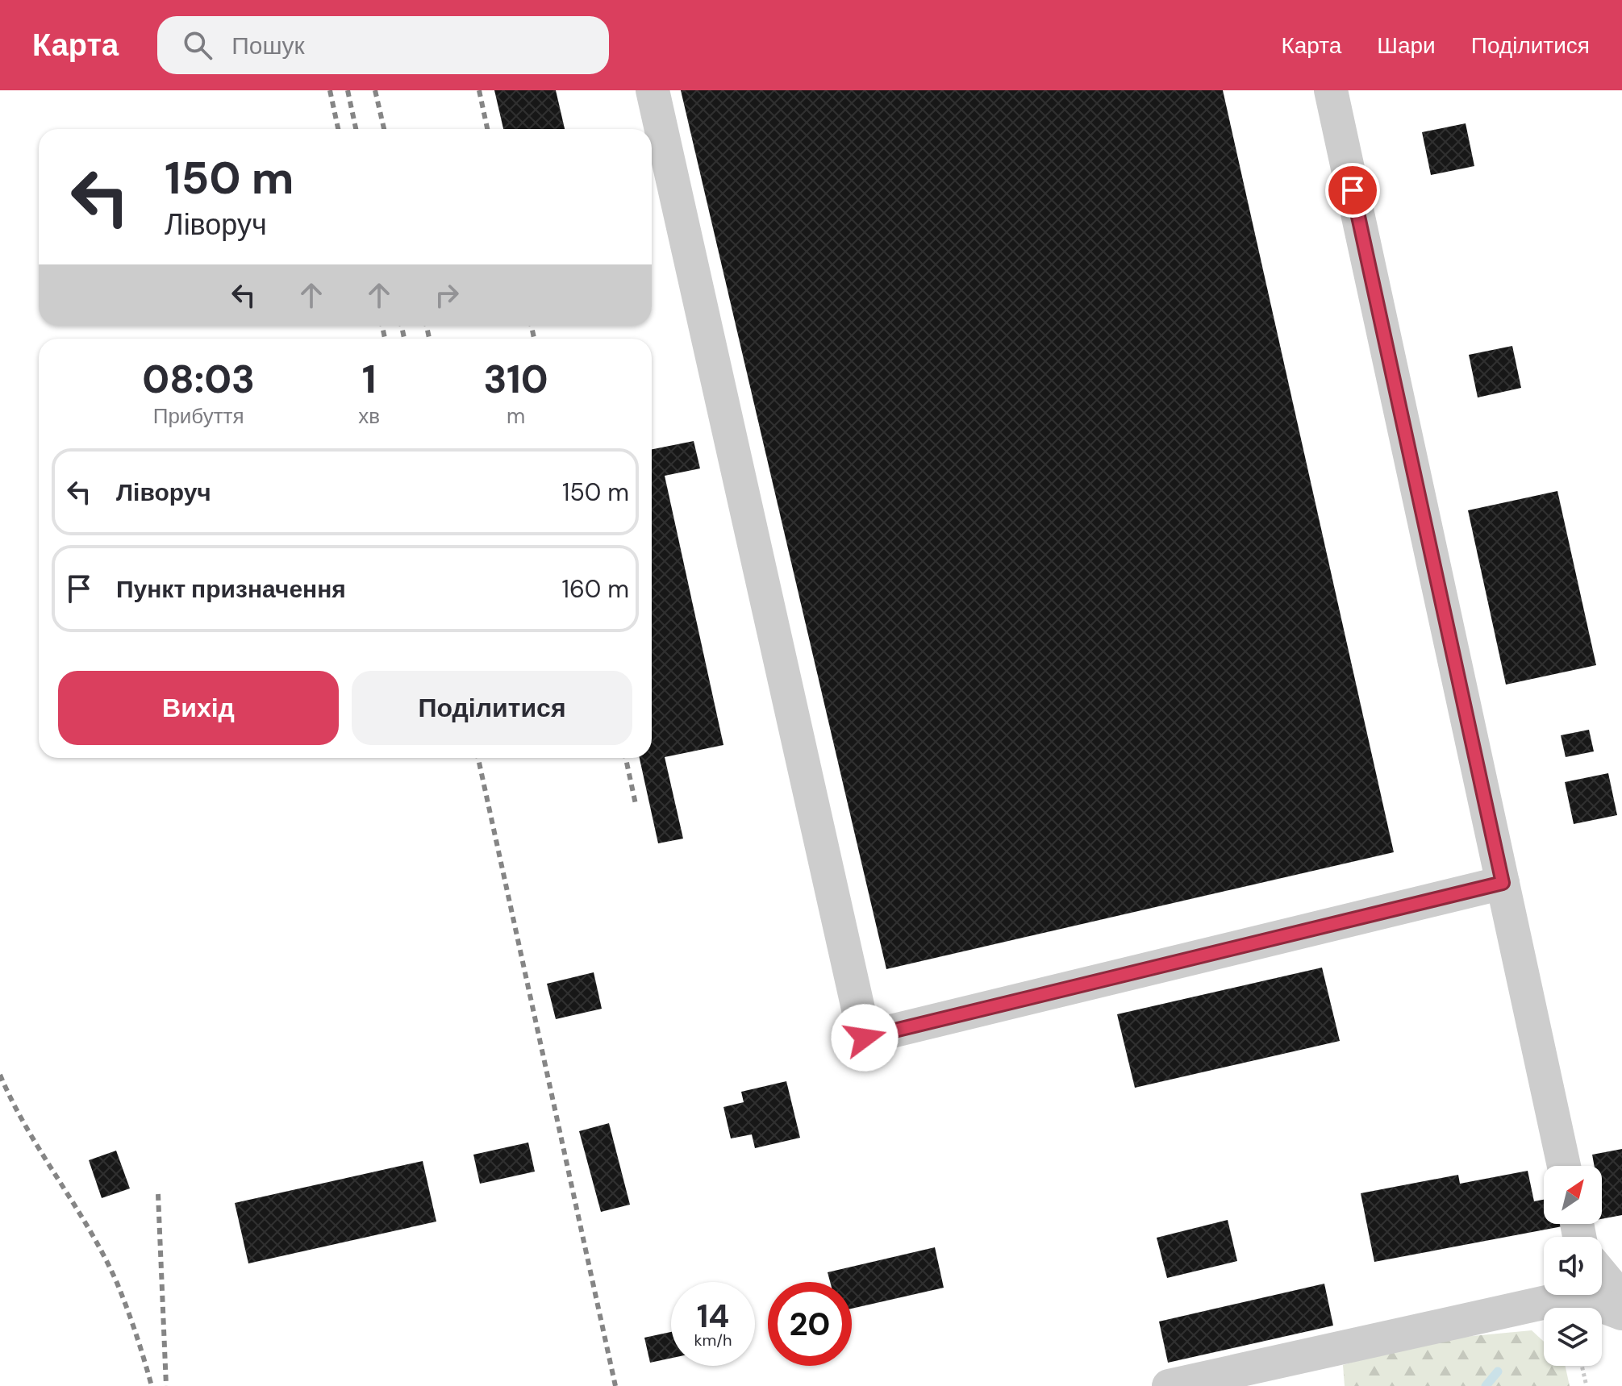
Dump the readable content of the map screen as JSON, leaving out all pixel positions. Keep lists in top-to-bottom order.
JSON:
{
  "north": "top right",
  "page": {
    "header": "Карта",
    "search": "Пошук",
    "nav": ["Карта", "Шари", "Поділитися"],
    "turn": ["150 m", "Ліворуч"],
    "eta": [
      "08:03",
      "Прибуття",
      "1",
      "хв",
      "310",
      "m"
    ],
    "list": [
      {
        "name": "Ліворуч",
        "value": "150 m"
      },
      {
        "name": "Пункт призначення",
        "value": "160 m"
      }
    ],
    "buttons": ["Вихід", "Поділитися"],
    "speed": "14 km/h",
    "limit": "20"
  }
}
